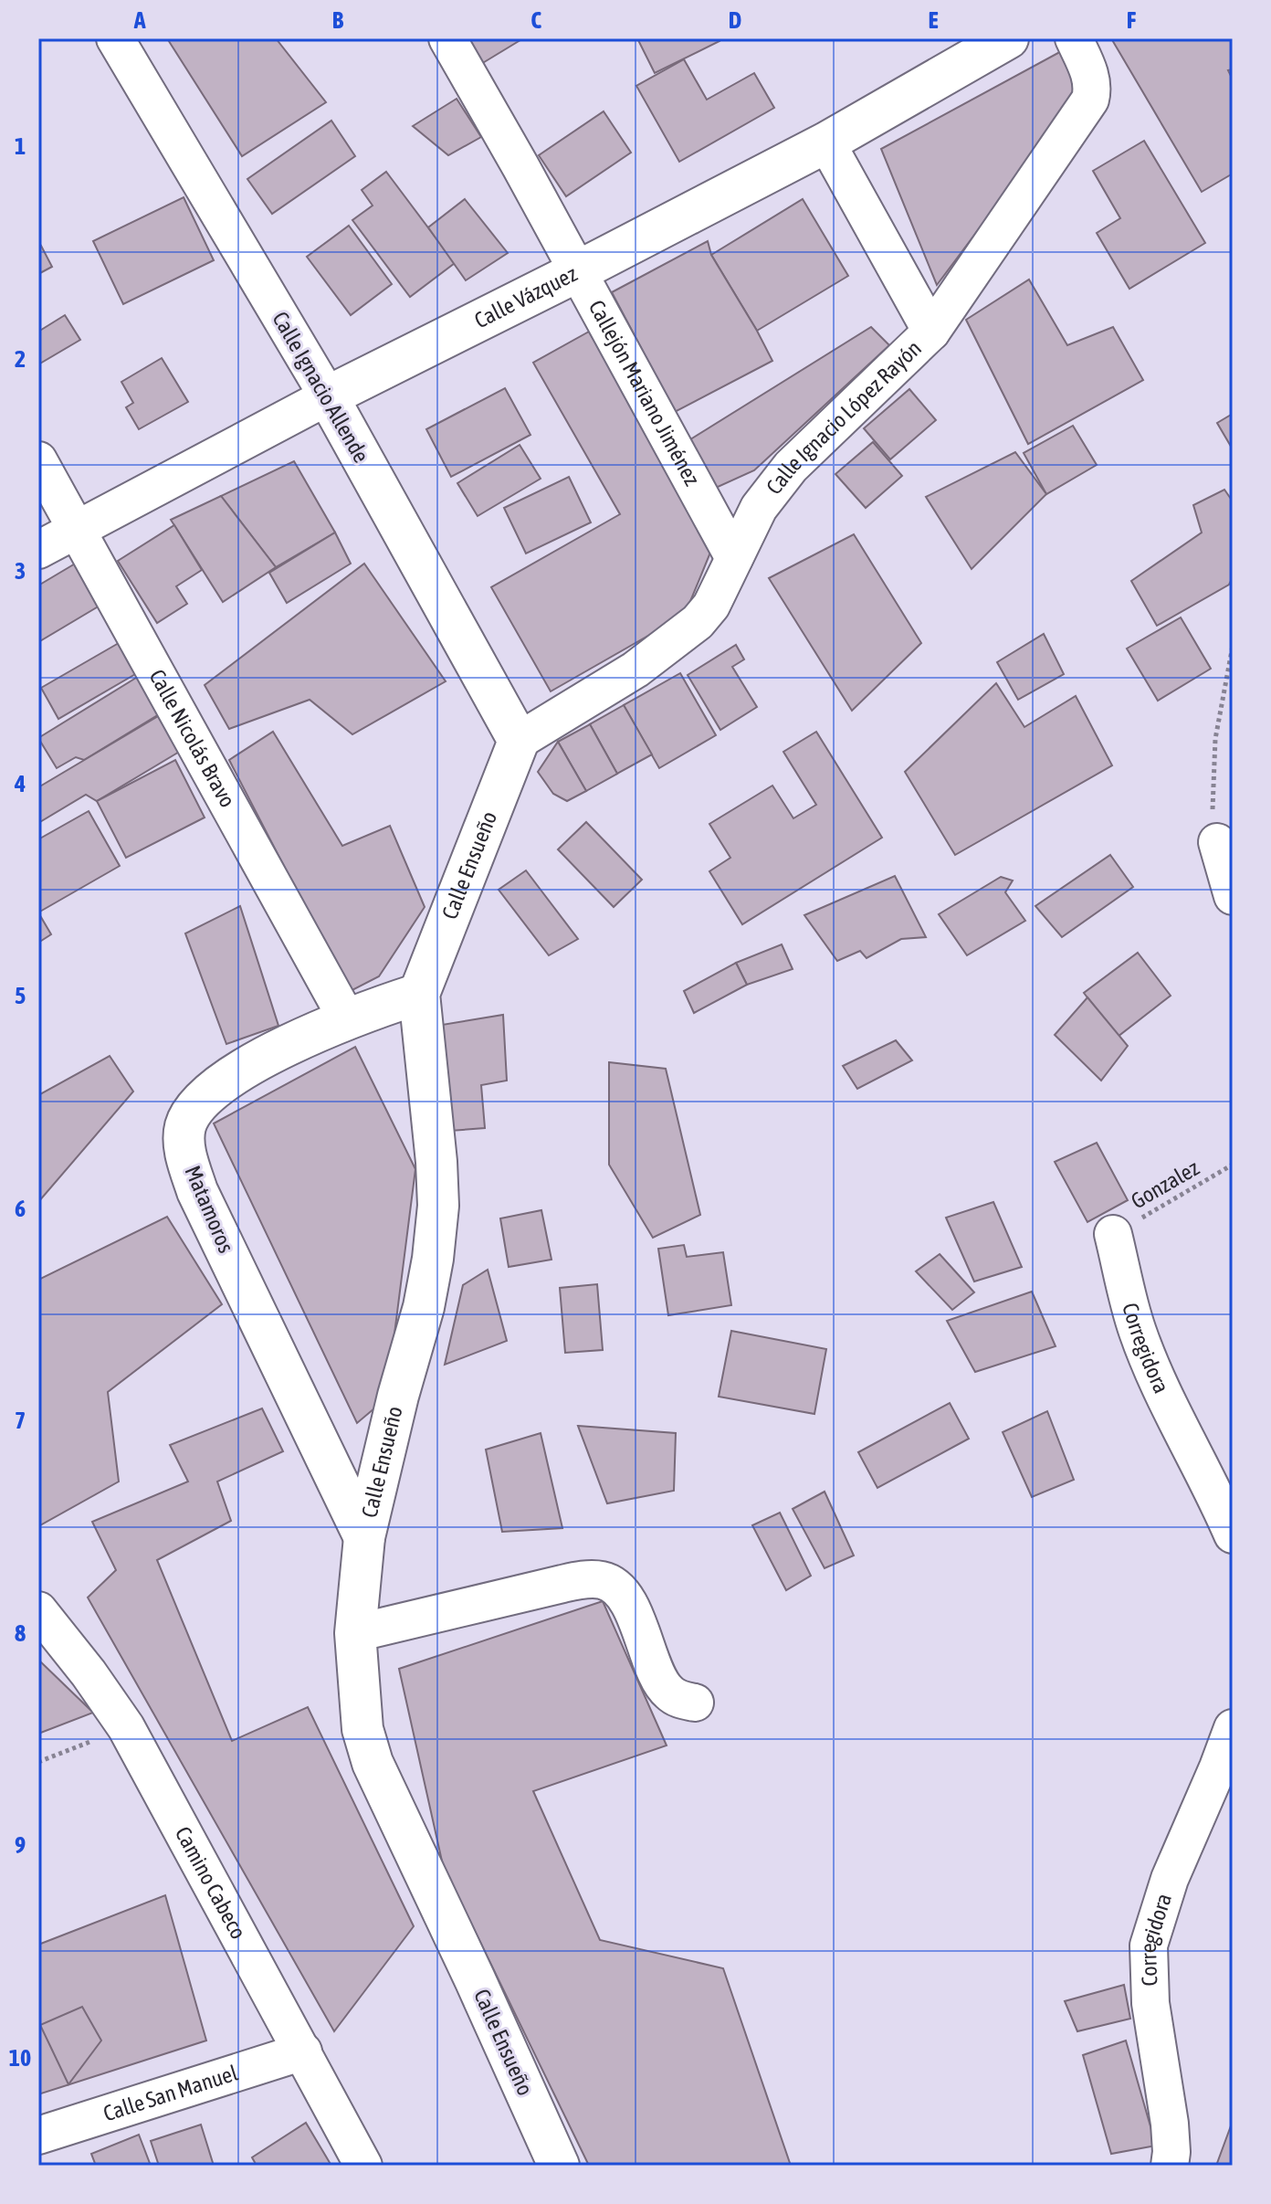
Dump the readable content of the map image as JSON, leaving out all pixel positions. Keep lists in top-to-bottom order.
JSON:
{
  "streets": {
    "street": [
      "Calle Vázquez",
      "Calle Ignacio Allende",
      "Callejón Mariano Jiménez",
      "Calle Ignacio López Rayón",
      "Calle Nicolás Bravo",
      "Calle Ensueño",
      "Matamoros",
      "Corregidora",
      "Camino Cabeco",
      "Calle San Manuel"
    ],
    "path": ["Gonzalez"]
  },
  "crossings": [
    ["Calle Vázquez", "Calle Ignacio Allende"],
    ["Calle Vázquez", "Callejón Mariano Jiménez"],
    ["Calle Vázquez", "Calle Nicolás Bravo"],
    ["Calle Ignacio Allende", "Calle Ignacio López Rayón"],
    ["Calle Ignacio Allende", "Calle Ensueño"],
    ["Callejón Mariano Jiménez", "Calle Ignacio López Rayón"],
    ["Calle Ignacio López Rayón", "Calle Ensueño"],
    ["Calle Nicolás Bravo", "Matamoros"],
    ["Calle Ensueño", "Matamoros"],
    ["Gonzalez", "Corregidora"],
    ["Camino Cabeco", "Calle San Manuel"]
  ],
  "grid": {
    "columns": [
      "A",
      "B",
      "C",
      "D",
      "E",
      "F"
    ],
    "rows": [
      "1",
      "2",
      "3",
      "4",
      "5",
      "6",
      "7",
      "8",
      "9",
      "10"
    ]
  }
}
